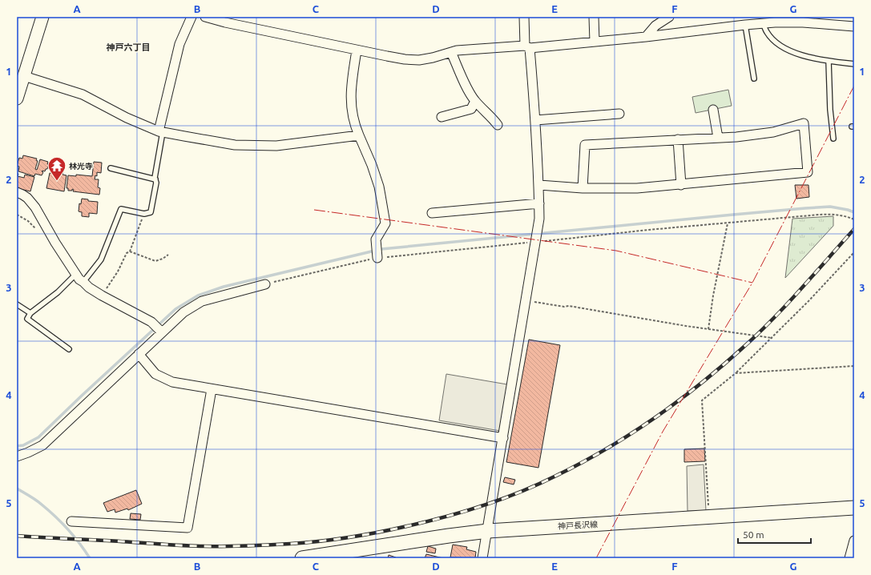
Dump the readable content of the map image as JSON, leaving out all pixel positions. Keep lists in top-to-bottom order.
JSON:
{
  "streets": {
    "main road": ["神戸長沢線"]
  },
  "districts": ["神戸六丁目"],
  "places": {
    "temple": ["林光寺"]
  },
  "scale_bar": "50 m",
  "grid": {
    "columns": [
      "A",
      "B",
      "C",
      "D",
      "E",
      "F",
      "G"
    ],
    "rows": [
      "1",
      "2",
      "3",
      "4",
      "5"
    ]
  }
}
